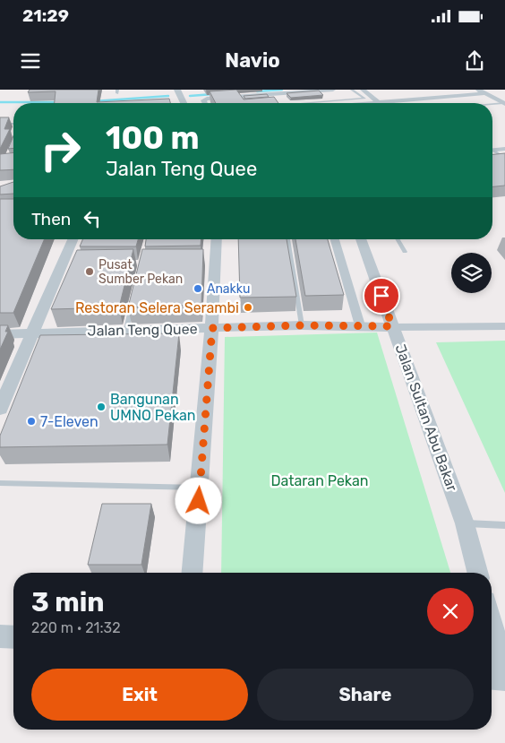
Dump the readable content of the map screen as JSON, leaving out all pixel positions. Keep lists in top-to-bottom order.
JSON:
{
  "streets": {
    "street": ["Jalan Teng Quee", "Jalan Sultan Abu Bakar"]
  },
  "crossings": [
    ["Jalan Teng Quee", "Jalan Sultan Abu Bakar"]
  ],
  "parks": ["Dataran Pekan"],
  "places": [
    "Pusat Sumber Pekan",
    "Anakku",
    "Restoran Selera Serambi",
    "Bangunan UMNO Pekan",
    "7-Eleven"
  ],
  "page": {
    "status": "21:29",
    "header": "Navio",
    "turn": ["100 m", "Jalan Teng Quee"],
    "then": "Then",
    "heading": ["3 min", "220 m · 21:32"],
    "buttons": ["Exit", "Share"]
  }
}
